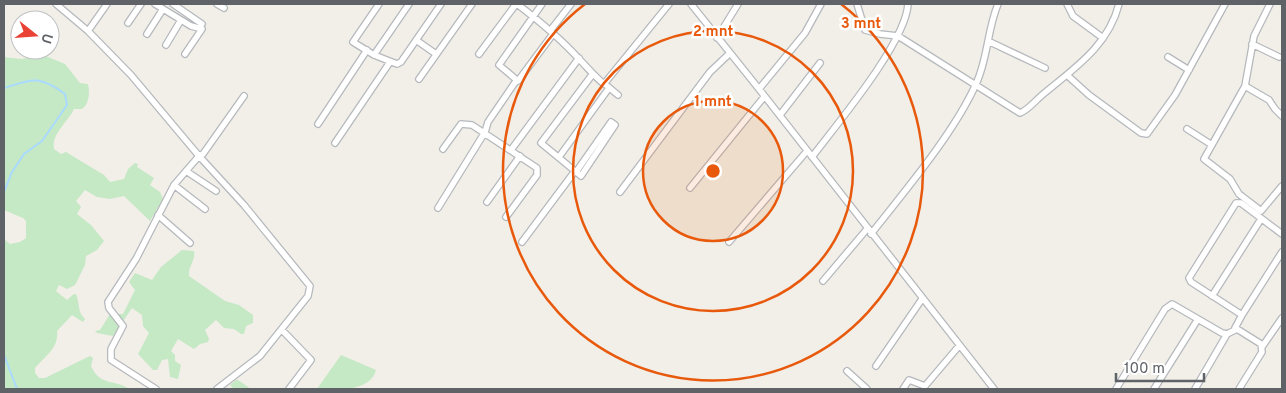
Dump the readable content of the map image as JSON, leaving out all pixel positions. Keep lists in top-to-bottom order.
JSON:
{
  "scale_bar": "100 m",
  "north": "right",
  "rings": ["3 mnt", "2 mnt", "1 mnt"]
}
